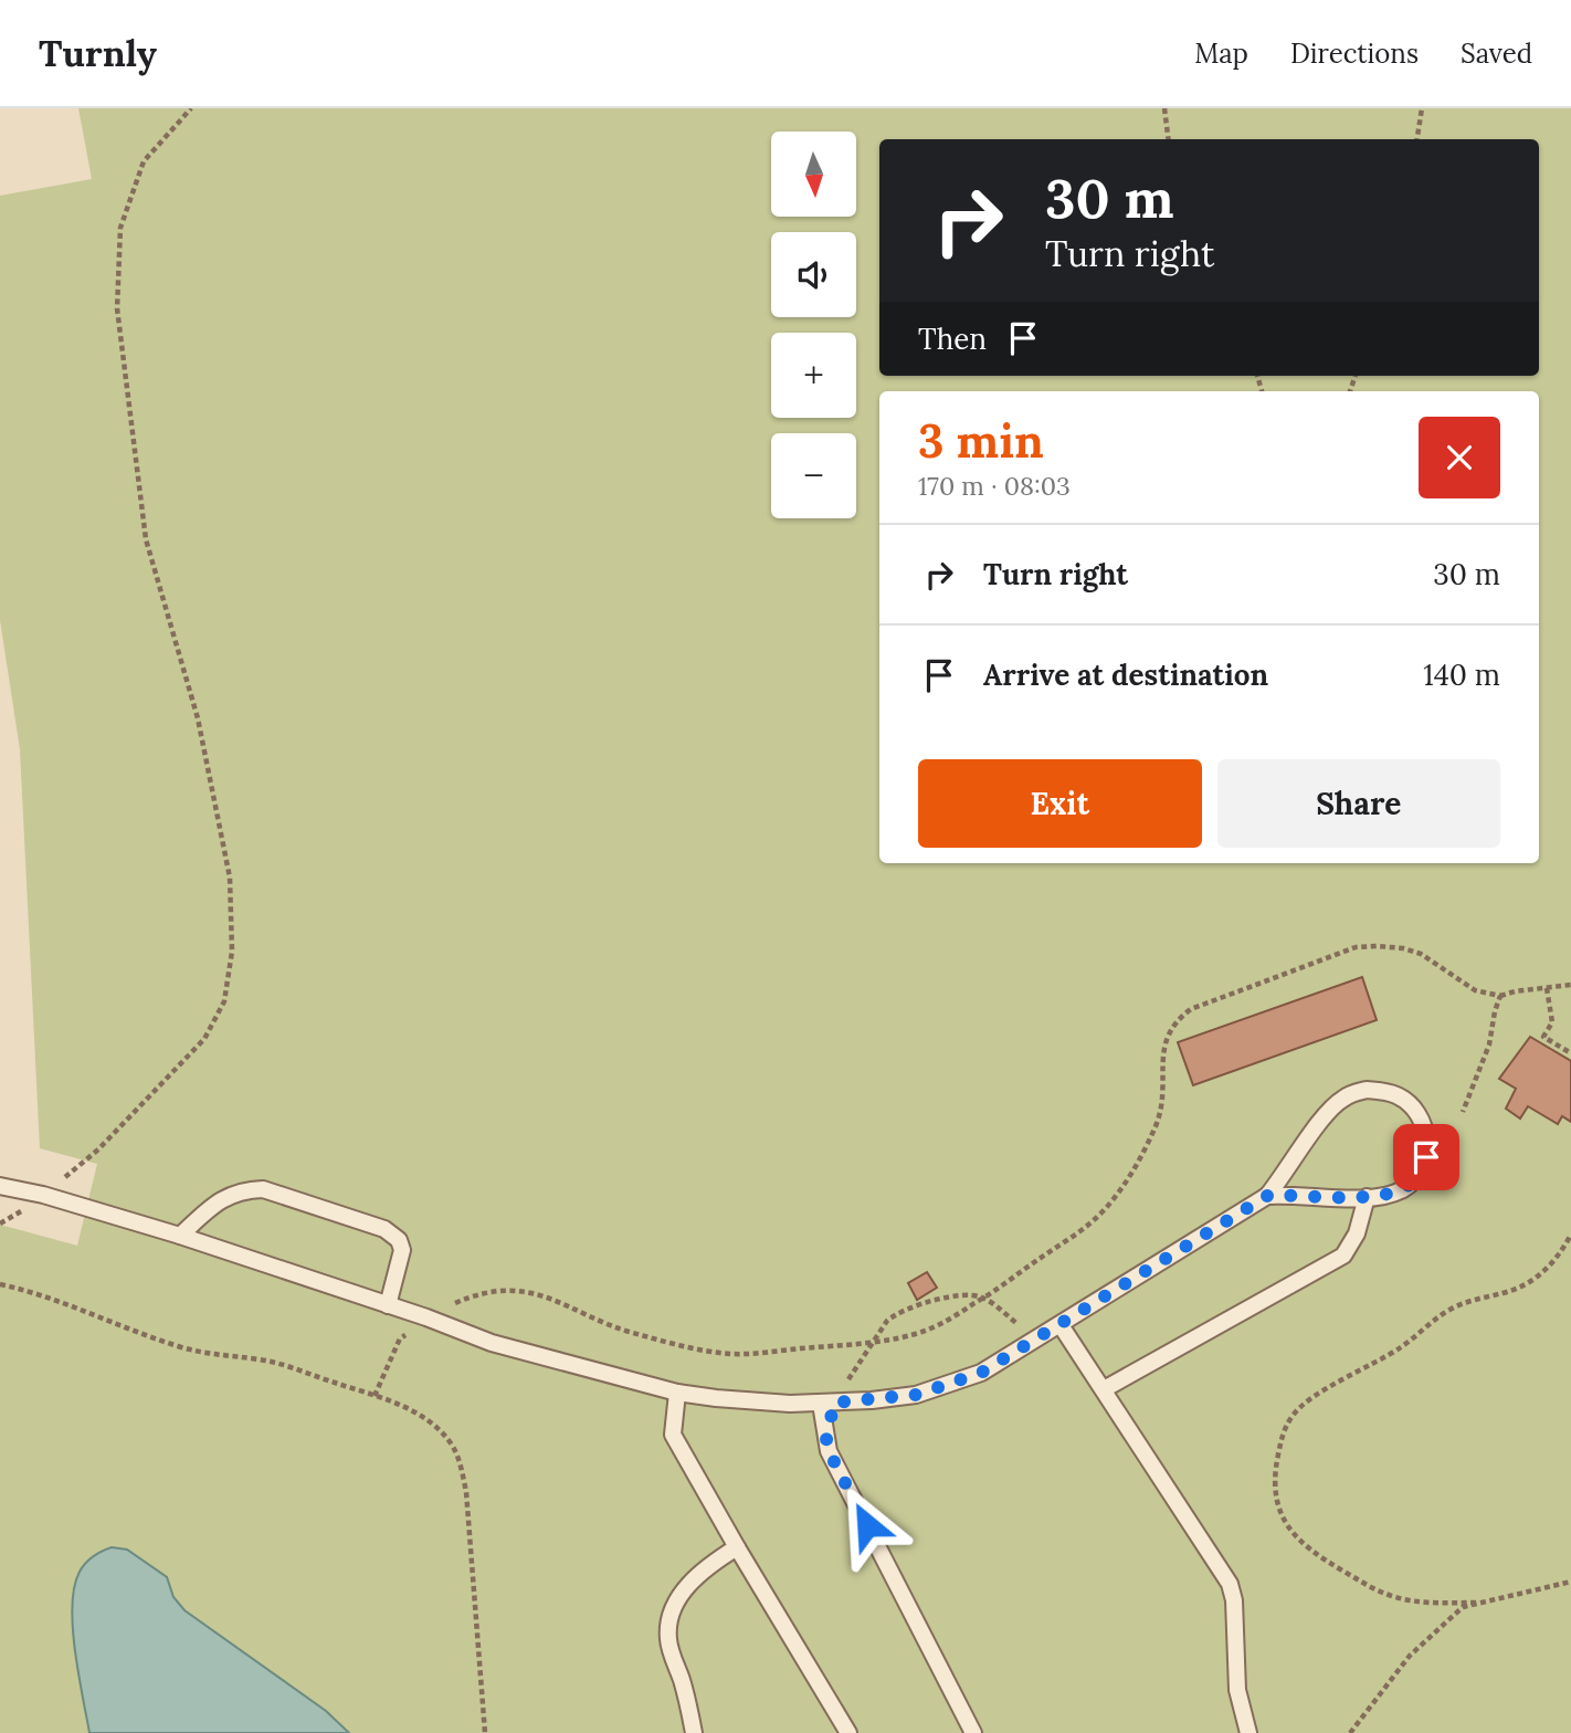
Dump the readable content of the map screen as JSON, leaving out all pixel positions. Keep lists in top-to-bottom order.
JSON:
{
  "north": "bottom",
  "page": {
    "header": "Turnly",
    "nav": ["Map", "Directions", "Saved"],
    "map_buttons": ["+", "−"],
    "turn": ["30 m", "Turn right"],
    "then": "Then",
    "heading": ["3 min", "170 m · 08:03"],
    "list": [
      {
        "name": "Turn right",
        "value": "30 m"
      },
      {
        "name": "Arrive at destination",
        "value": "140 m"
      }
    ],
    "buttons": ["Exit", "Share"]
  }
}
